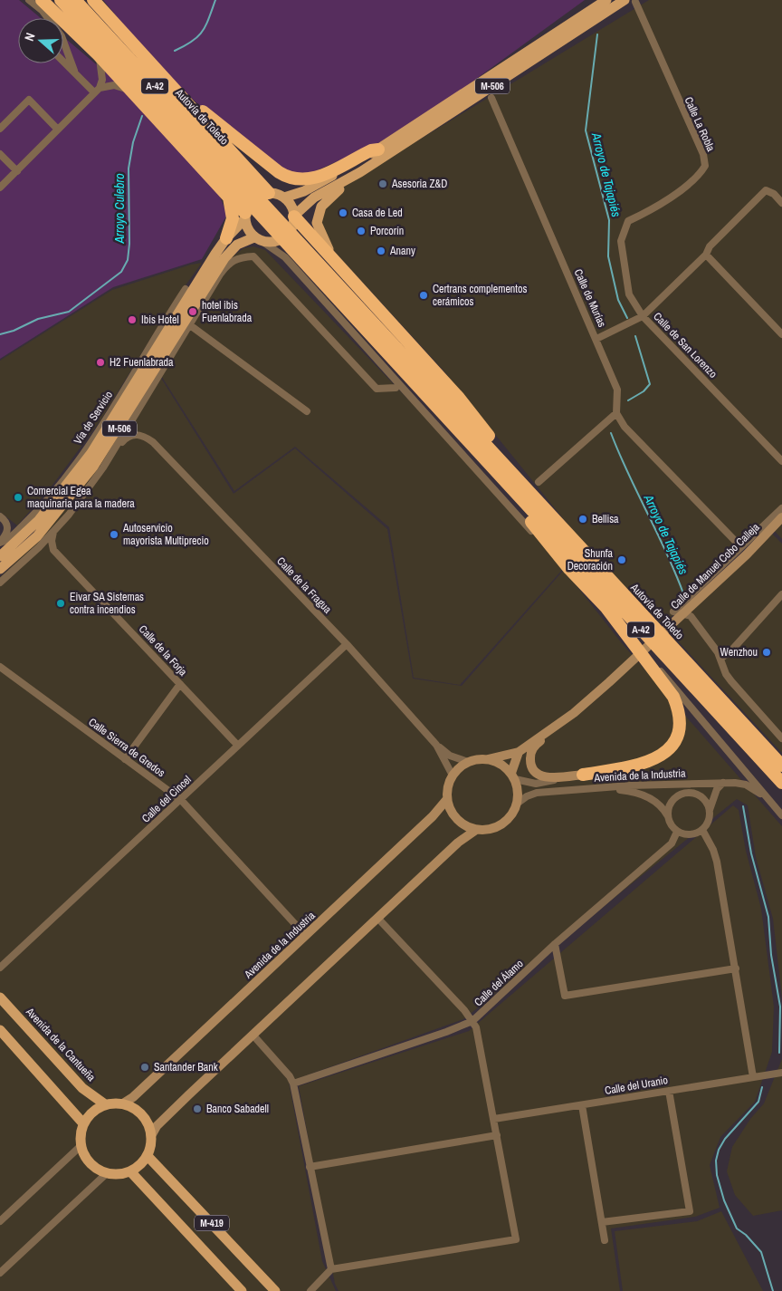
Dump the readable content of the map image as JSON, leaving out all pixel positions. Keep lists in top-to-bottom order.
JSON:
{
  "streets": {
    "highway": ["A-42", "Autovía de Toledo"],
    "main road": ["M-506", "Avenida de la Cantueña", "M-419"],
    "street": [
      "Calle La Robla",
      "Calle de Murías",
      "Calle de San Lorenzo",
      "Vía de Servicio",
      "Calle de Manuel Cobo Calleja",
      "Calle de la Fragua",
      "Calle de la Forja",
      "Calle Sierra de Gredos",
      "Avenida de la Industria",
      "Calle del Cincel",
      "Calle del Álamo",
      "Calle del Uranio"
    ]
  },
  "crossings": [
    ["A-42", "Autovía de Toledo"],
    ["Calle La Robla", "Calle de San Lorenzo"],
    ["Calle de Manuel Cobo Calleja", "Calle de la Fragua"],
    ["Calle de Manuel Cobo Calleja", "Avenida de la Industria"],
    ["Calle de la Fragua", "Avenida de la Industria"],
    ["Calle de la Fragua", "Calle del Cincel"],
    ["Calle de la Forja", "Calle del Cincel"],
    ["Calle Sierra de Gredos", "Avenida de la Industria"],
    ["Calle Sierra de Gredos", "Calle del Cincel"],
    ["Avenida de la Industria", "Avenida de la Cantueña"],
    ["Avenida de la Industria", "M-419"],
    ["Avenida de la Cantueña", "M-419"]
  ],
  "water": ["Arroyo de Tajapiés", "Arroyo Culebro"],
  "places": [
    "Asesoria Z&D",
    "Casa de Led",
    "Porcorín",
    "Anany",
    "Certrans complementos cerámicos",
    "hotel ibis Fuenlabrada",
    "Ibis Hotel",
    "H2 Fuenlabrada",
    "Comercial Egea maquinaria para la madera",
    "Bellisa",
    "Autoservicio mayorista Multiprecio",
    "Shunfa Decoración",
    "Eivar SA Sistemas contra incendios",
    "Wenzhou",
    "Santander Bank",
    "Banco Sabadell"
  ],
  "north": "left"
}
